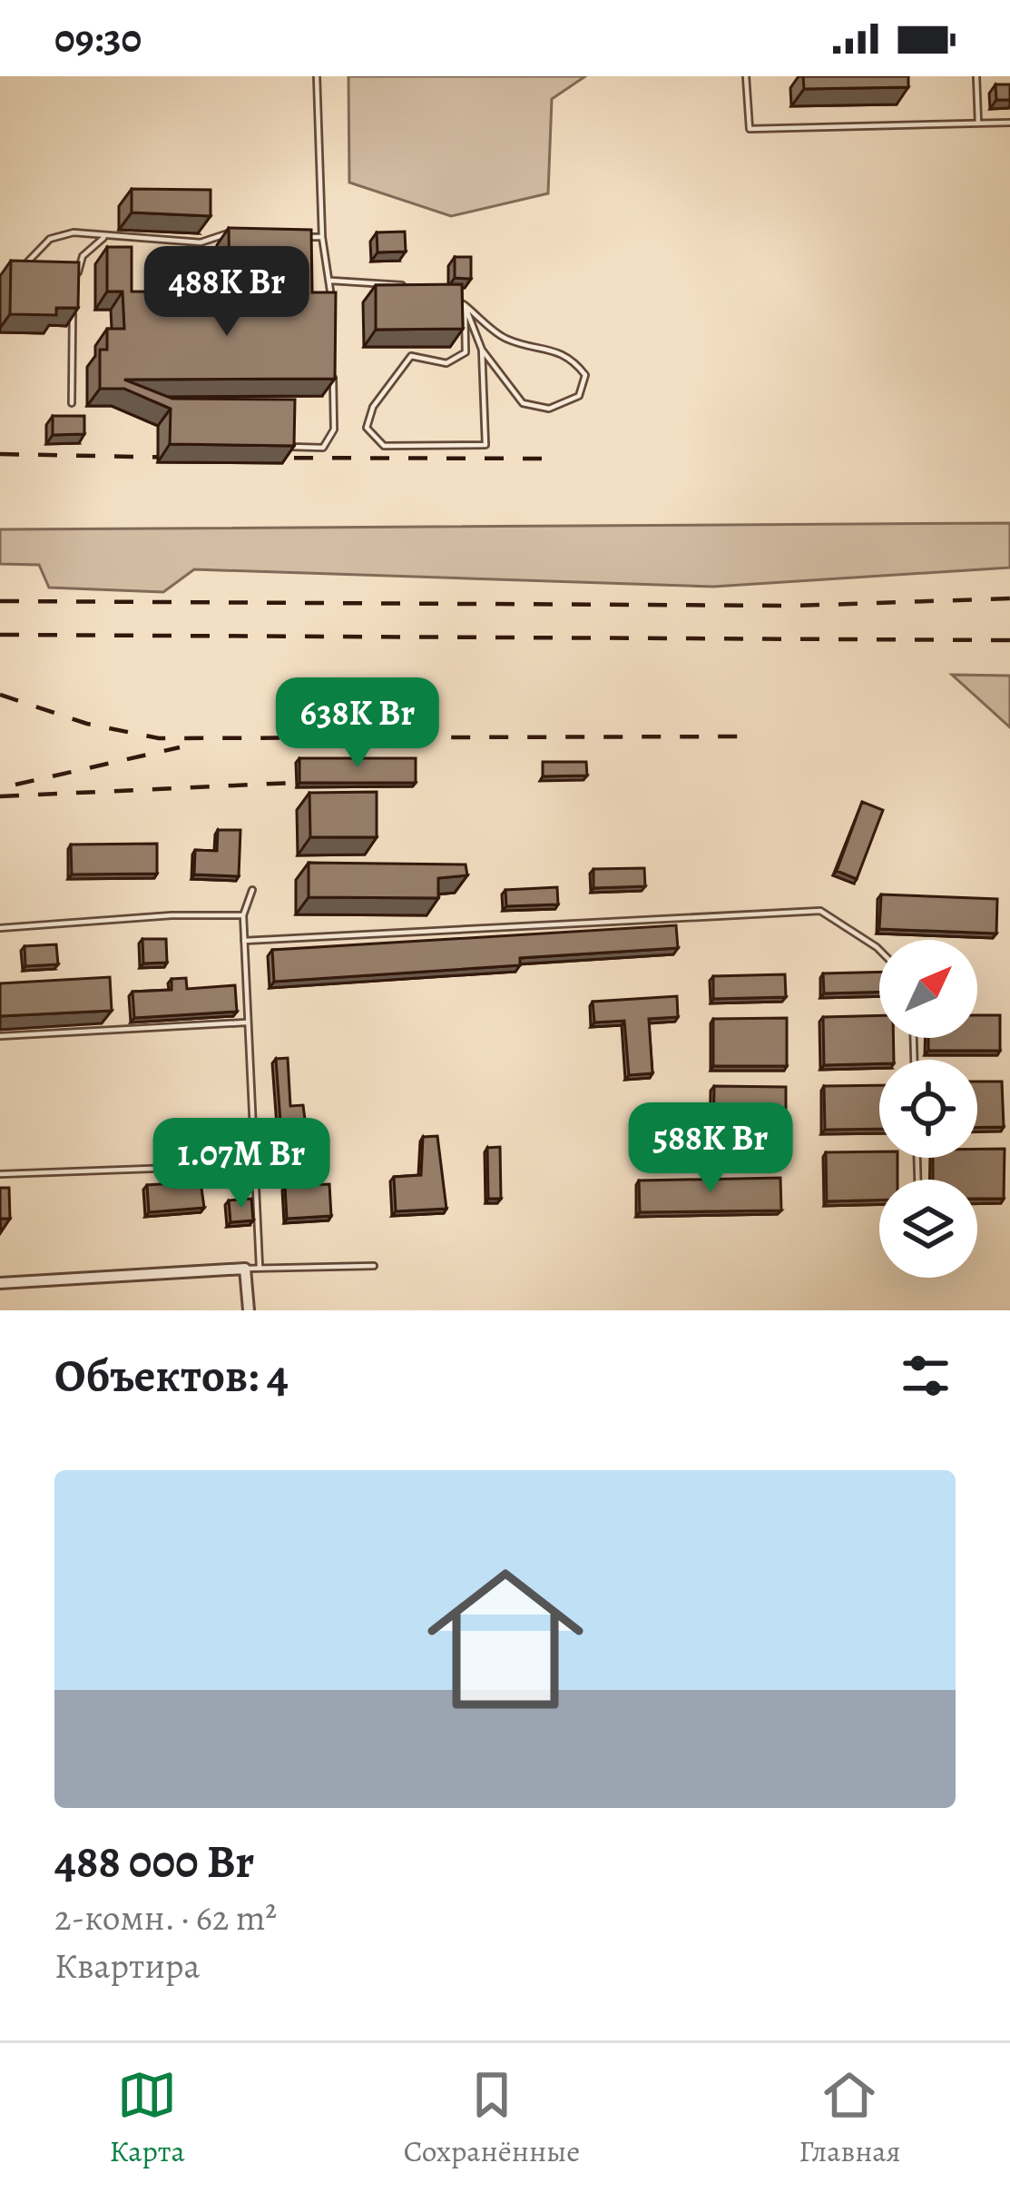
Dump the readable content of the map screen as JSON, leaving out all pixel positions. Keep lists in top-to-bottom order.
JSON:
{
  "north": "top right",
  "page": {
    "status": "09:30",
    "price": [
      "488K Br",
      "638K Br",
      "588K Br",
      "1.07M Br"
    ],
    "heading": "Объектов: 4",
    "list": [
      {
        "name": "488 000 Br",
        "note": "2-комн. · 62 m² · Квартира"
      }
    ],
    "tabs": ["Карта", "Сохранённые", "Главная"]
  }
}
